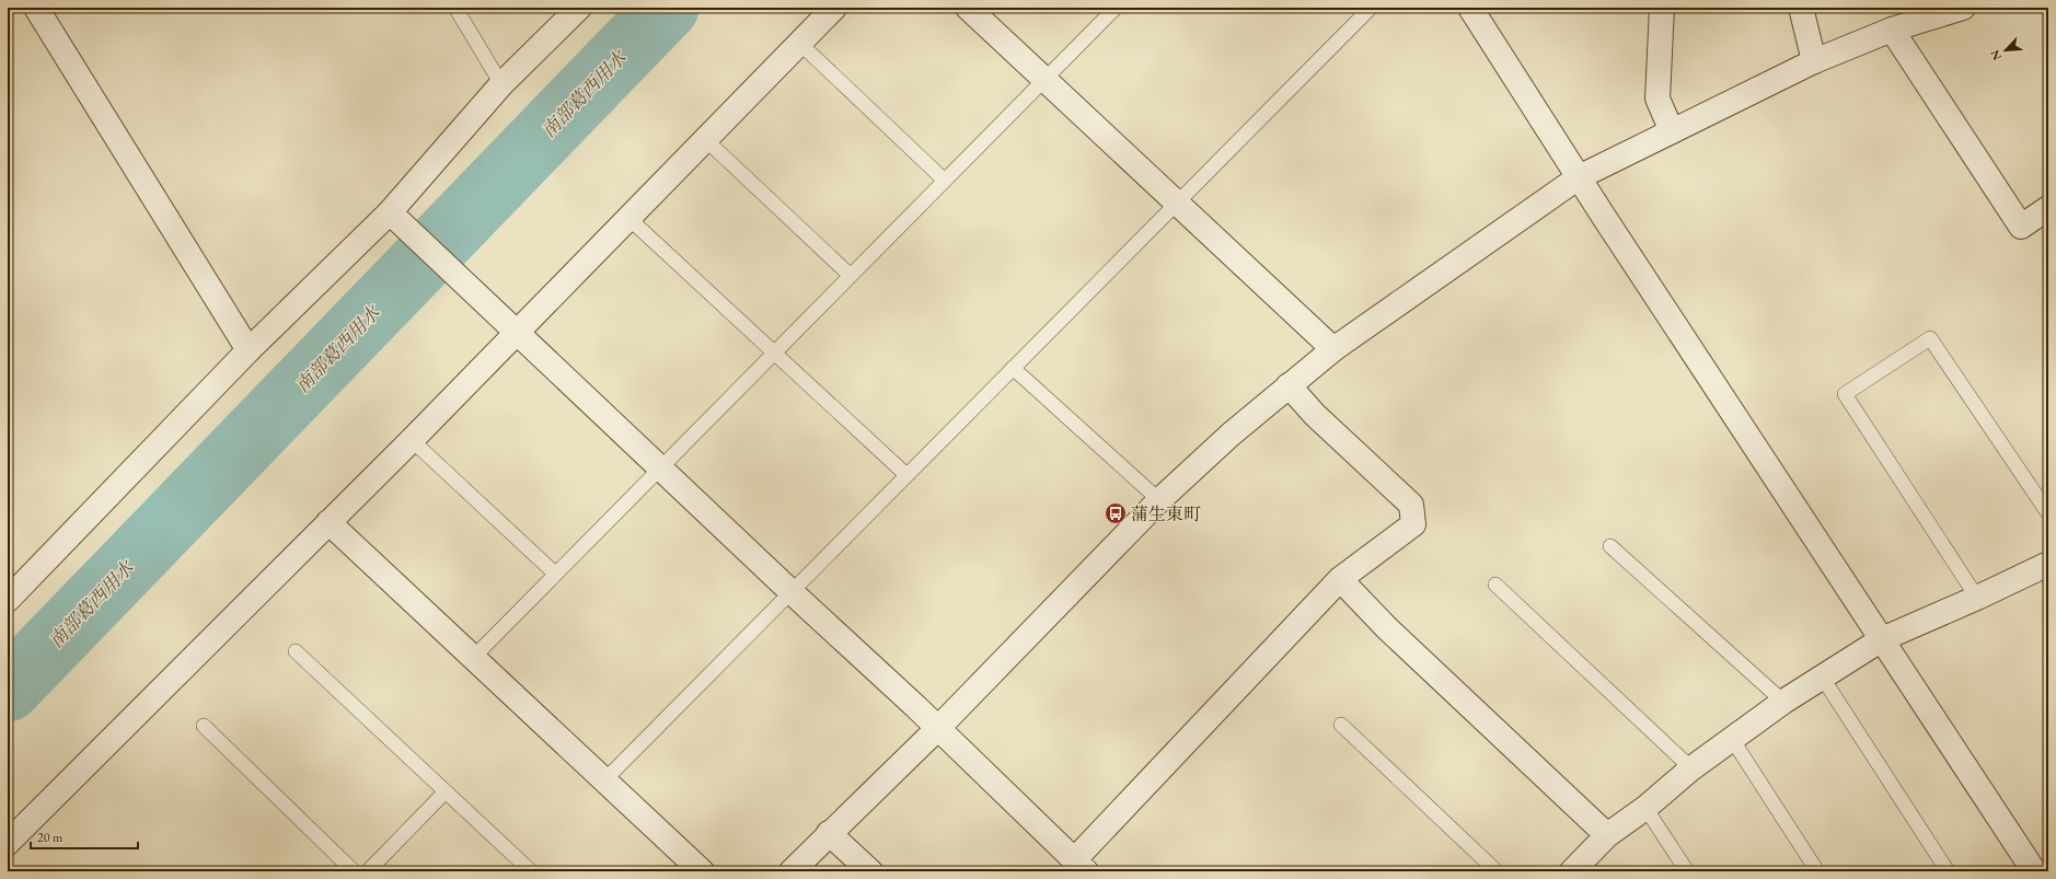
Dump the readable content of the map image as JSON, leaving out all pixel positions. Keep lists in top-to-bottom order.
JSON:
{
  "water": ["南部葛西用水"],
  "places": {
    "bus stop": ["蒲生東町"]
  },
  "scale_bar": "20 m",
  "north": "bottom left"
}
